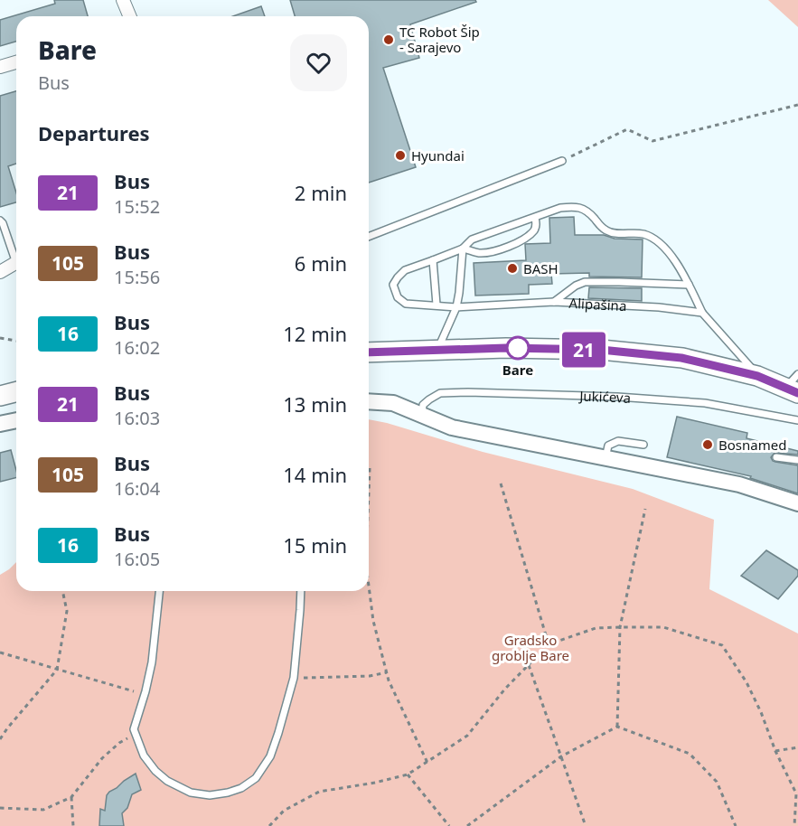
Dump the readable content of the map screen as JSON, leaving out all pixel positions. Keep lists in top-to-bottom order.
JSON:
{
  "streets": {
    "lane": ["Alipašina", "Jukićeva"]
  },
  "parks": ["Gradsko groblje Bare"],
  "places": [
    "TC Robot Šip - Sarajevo",
    "Hyundai",
    "BASH",
    "Bare",
    "Bosnamed"
  ],
  "lines": ["bus line 21"],
  "page": {
    "on_map": "21",
    "heading": [
      ["Bare", "Bus"],
      "Departures"
    ],
    "list": [
      {
        "mark": "21",
        "name": "Bus",
        "note": "15:52",
        "value": "2 min"
      },
      {
        "mark": "105",
        "name": "Bus",
        "note": "15:56",
        "value": "6 min"
      },
      {
        "mark": "16",
        "name": "Bus",
        "note": "16:02",
        "value": "12 min"
      },
      {
        "mark": "21",
        "name": "Bus",
        "note": "16:03",
        "value": "13 min"
      },
      {
        "mark": "105",
        "name": "Bus",
        "note": "16:04",
        "value": "14 min"
      },
      {
        "mark": "16",
        "name": "Bus",
        "note": "16:05",
        "value": "15 min"
      }
    ]
  }
}
